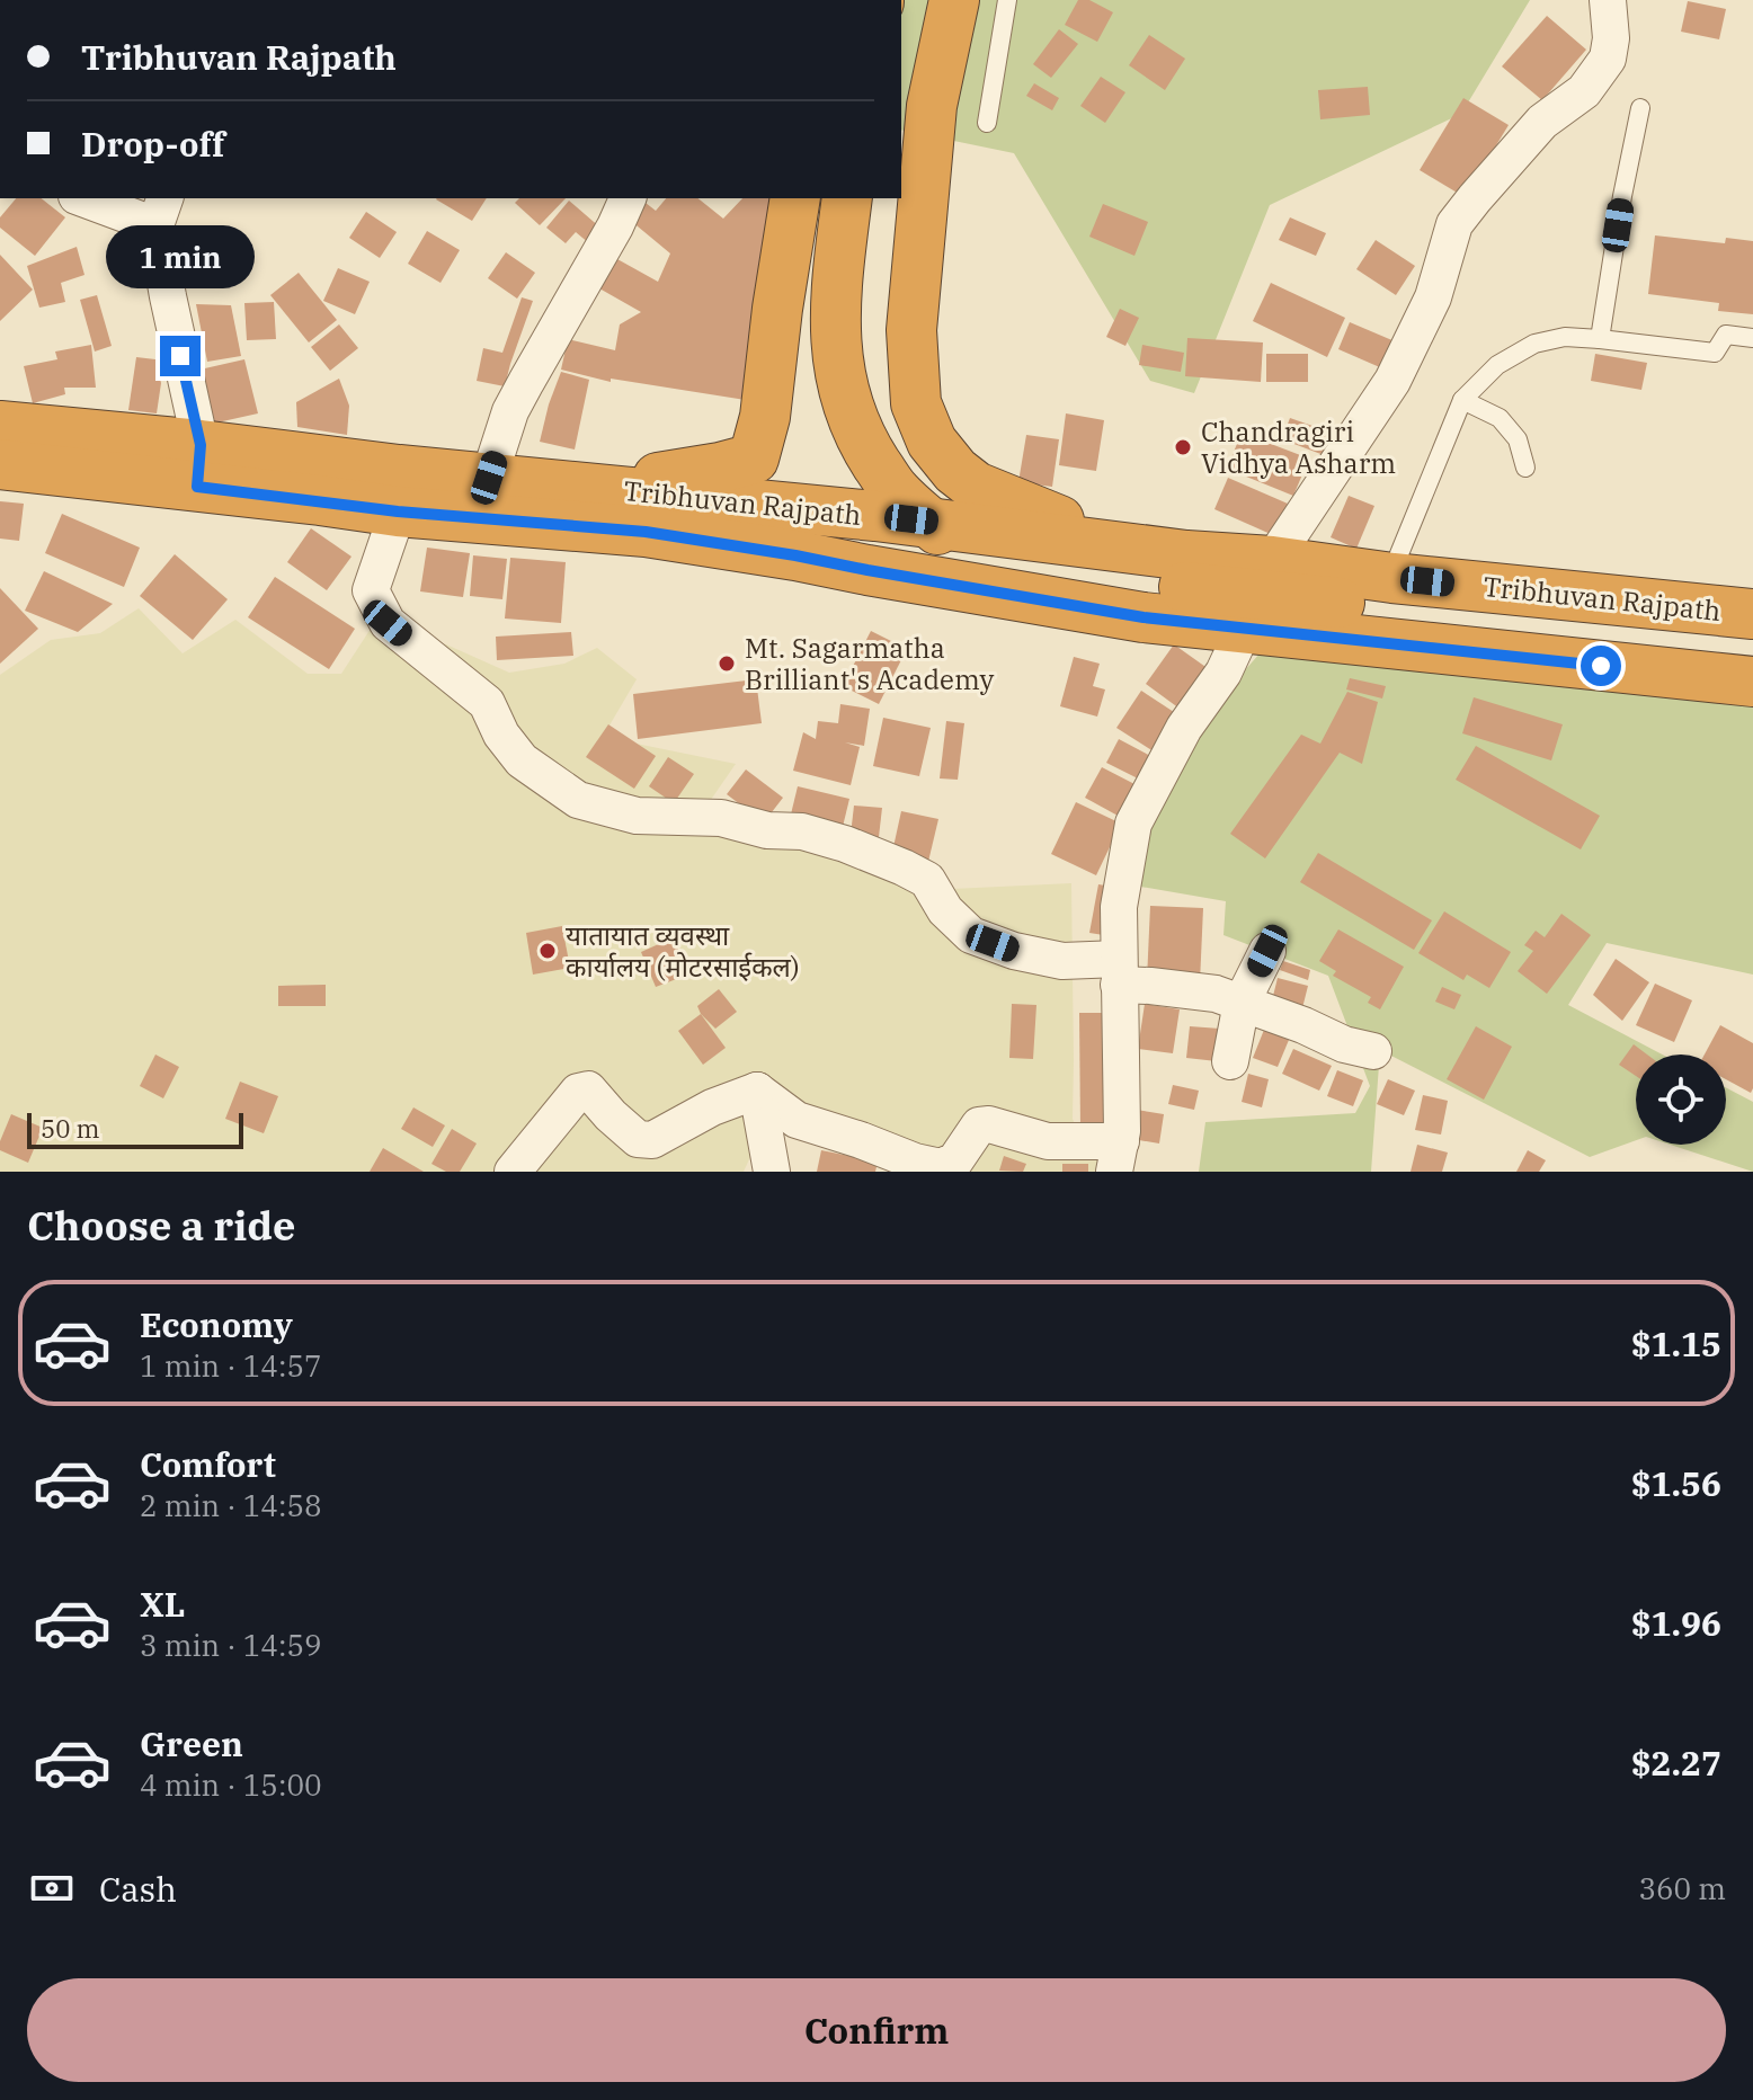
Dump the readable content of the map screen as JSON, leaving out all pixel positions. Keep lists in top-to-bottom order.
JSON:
{
  "streets": {
    "highway": ["Tribhuvan Rajpath"]
  },
  "places": ["Chandragiri Vidhya Asharm", "Mt. Sagarmatha Brilliant's Academy", "यातायात व्यवस्था कार्यालय (मोटरसाईकल)"],
  "scale_bar": "50 m",
  "page": {
    "banner": ["Tribhuvan Rajpath", "Drop-off"],
    "bubble": "1 min",
    "scale": "50 m",
    "heading": "Choose a ride",
    "list": [
      {
        "name": "Economy",
        "note": "1 min · 14:57",
        "value": "$1.15"
      },
      {
        "name": "Comfort",
        "note": "2 min · 14:58",
        "value": "$1.56"
      },
      {
        "name": "XL",
        "note": "3 min · 14:59",
        "value": "$1.96"
      },
      {
        "name": "Green",
        "note": "4 min · 15:00",
        "value": "$2.27"
      }
    ],
    "pay": ["Cash", "360 m"],
    "buttons": "Confirm"
  }
}
